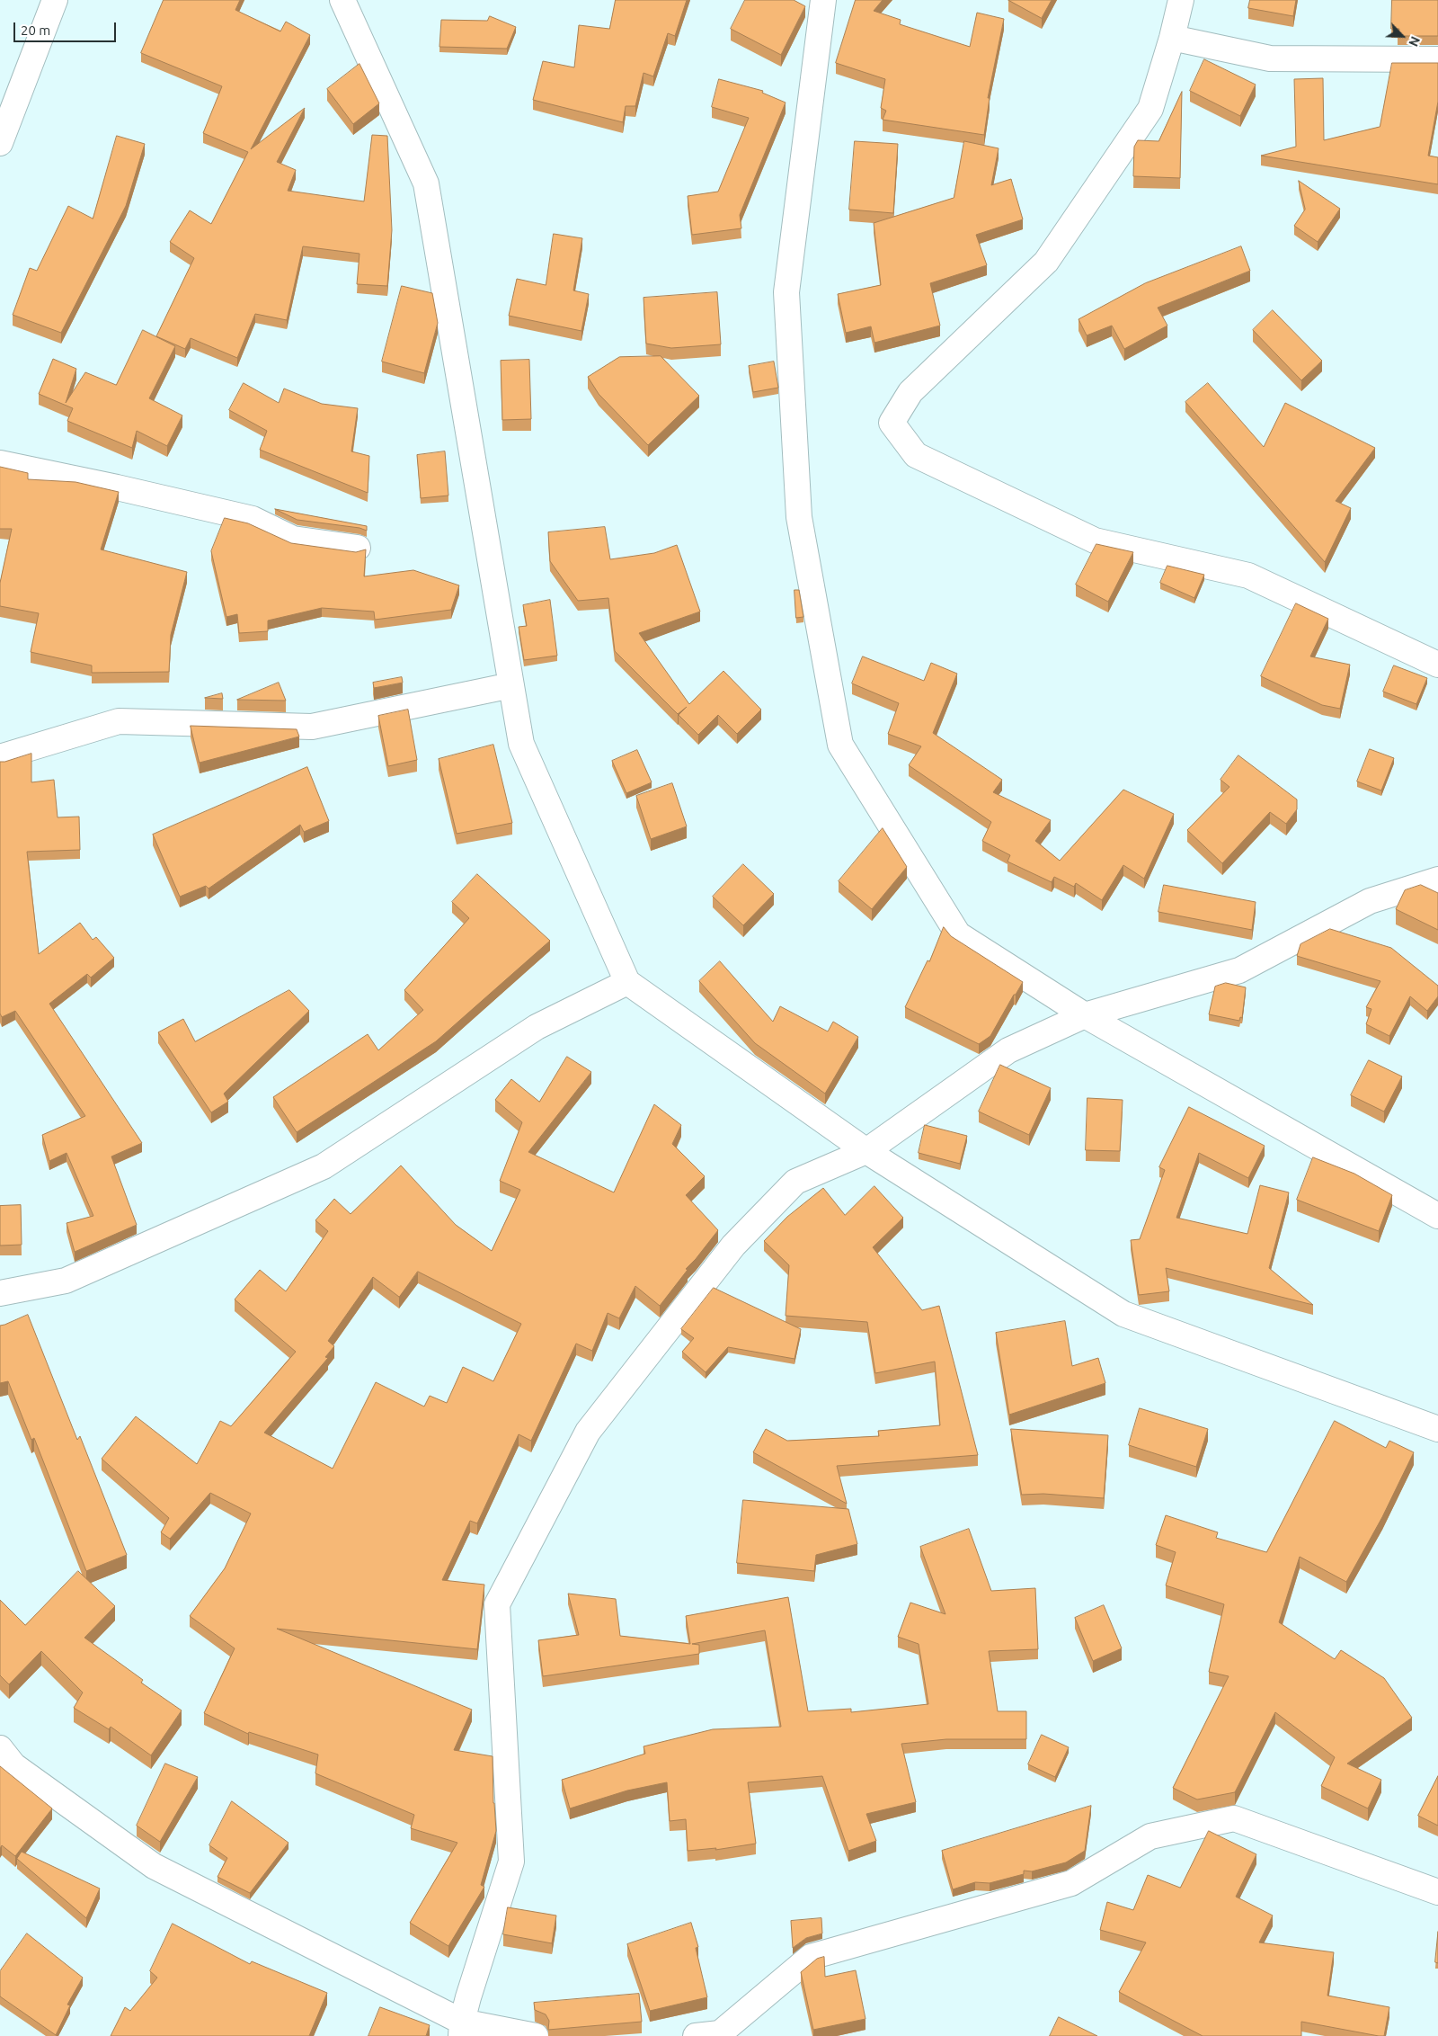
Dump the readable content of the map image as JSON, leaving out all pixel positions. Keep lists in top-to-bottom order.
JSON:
{
  "scale_bar": "20 m",
  "north": "bottom right"
}
